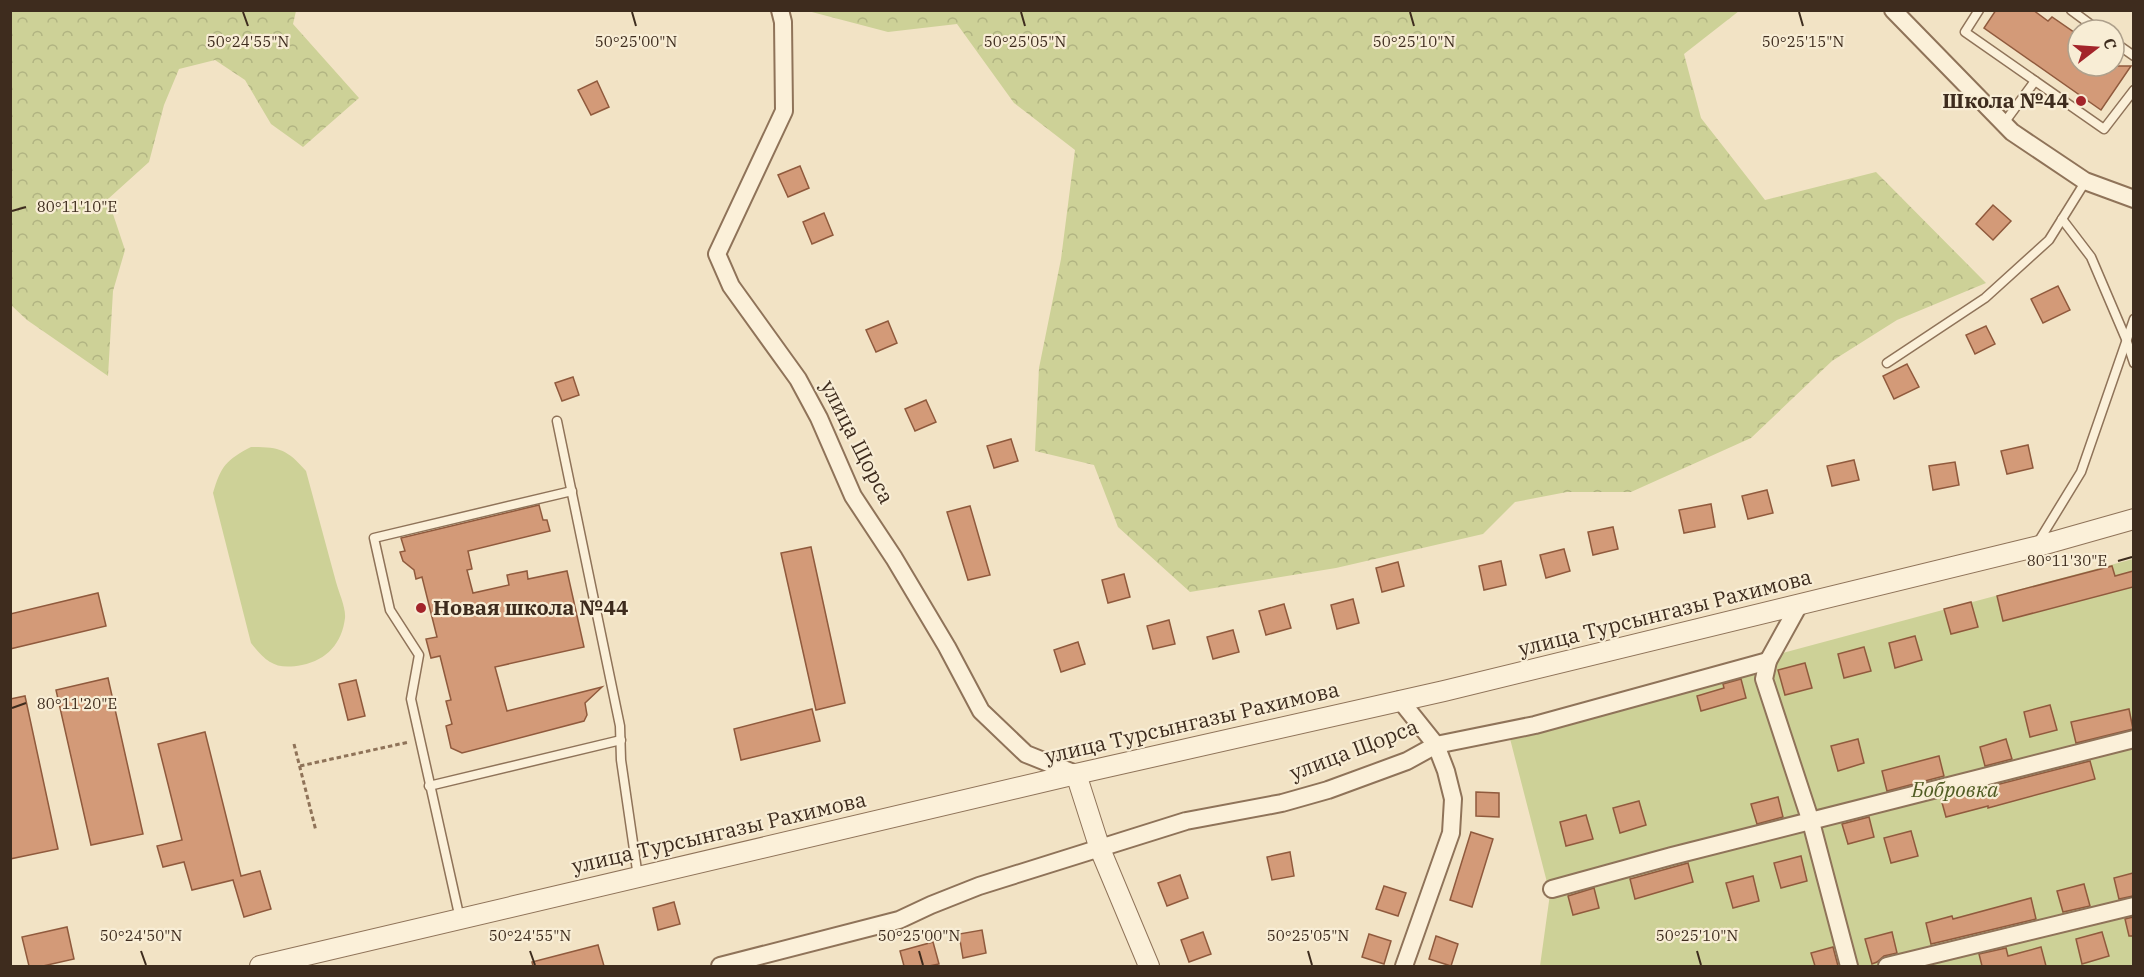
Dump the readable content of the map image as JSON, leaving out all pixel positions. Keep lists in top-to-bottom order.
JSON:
{
  "streets": {
    "street": ["улица Щорса", "улица Турсынгазы Рахимова"]
  },
  "crossings": [
    ["улица Щорса", "улица Турсынгазы Рахимова"]
  ],
  "parks": ["Бобровка"],
  "places": ["Школа №44", "Новая школа №44"],
  "north": "right",
  "coordinates": [
    "50°24'55\"N",
    "50°25'00\"N",
    "50°25'05\"N",
    "50°25'10\"N",
    "50°25'15\"N",
    "80°11'10\"E",
    "80°11'30\"E",
    "80°11'20\"E",
    "50°24'50\"N"
  ]
}
